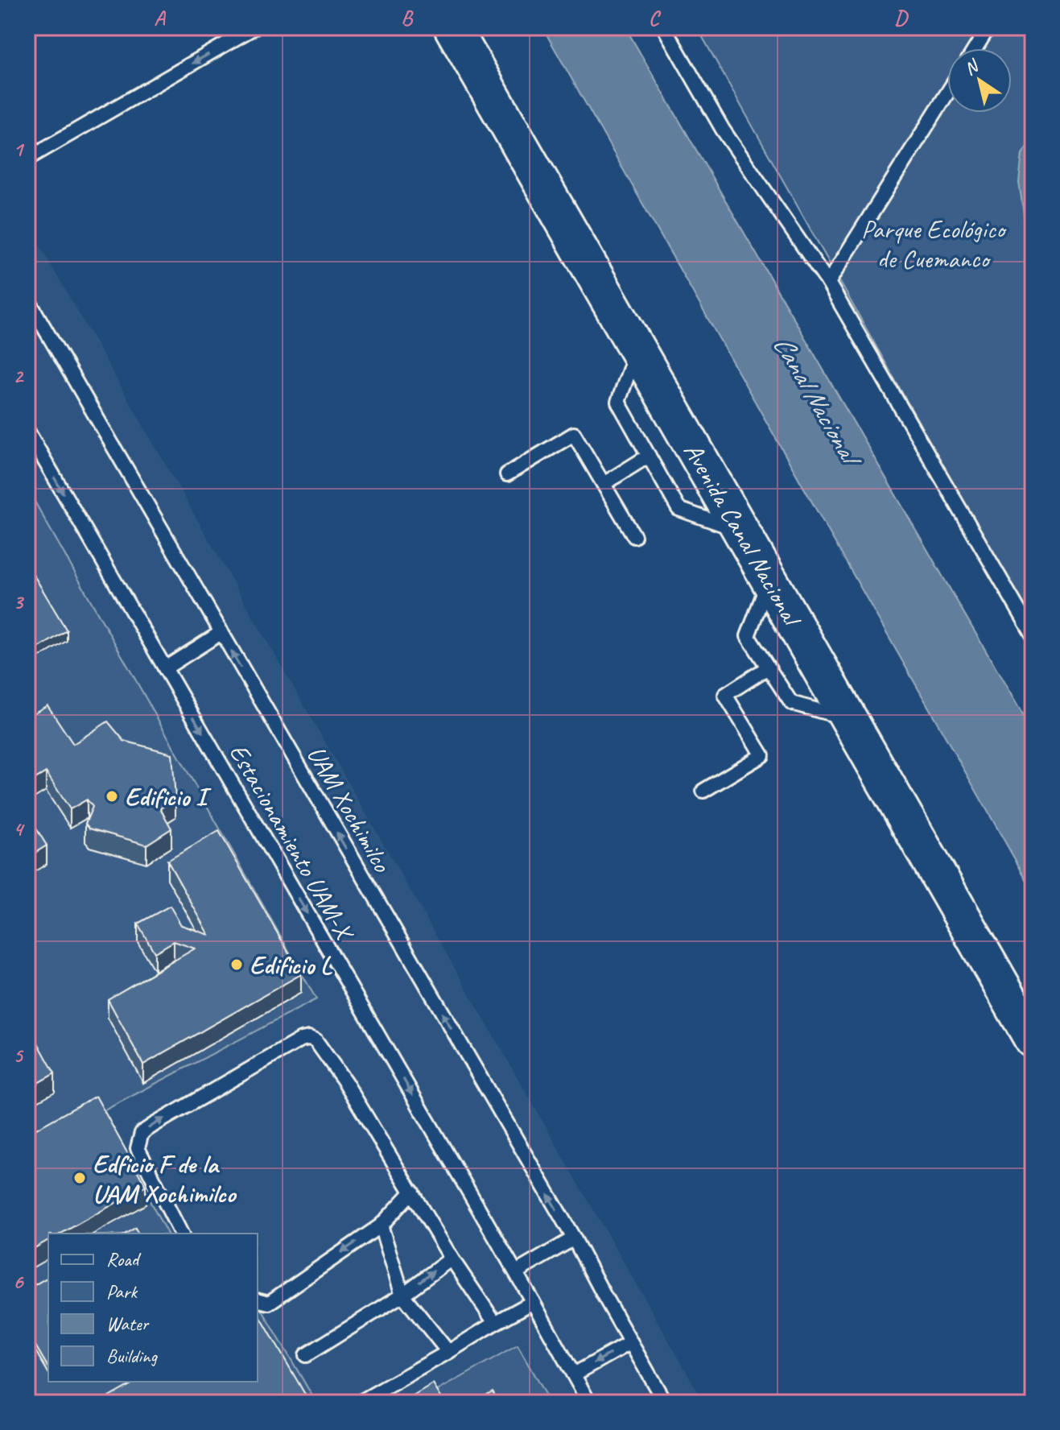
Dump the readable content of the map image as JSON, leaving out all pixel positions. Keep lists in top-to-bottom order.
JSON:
{
  "streets": {
    "main road": ["Avenida Canal Nacional"],
    "lane": ["UAM Xochimilco", "Estacionamiento UAM-X"]
  },
  "one_way": ["UAM Xochimilco", "Estacionamiento UAM-X"],
  "water": ["Canal Nacional"],
  "parks": ["Parque Ecológico de Cuemanco"],
  "places": ["Edificio I", "Edificio L", "Edficio F de la UAM Xochimilco"],
  "legend": [
    "Road",
    "Park",
    "Water",
    "Building"
  ],
  "north": "top left",
  "grid": {
    "columns": [
      "A",
      "B",
      "C",
      "D"
    ],
    "rows": [
      "1",
      "2",
      "3",
      "4",
      "5",
      "6"
    ]
  }
}
